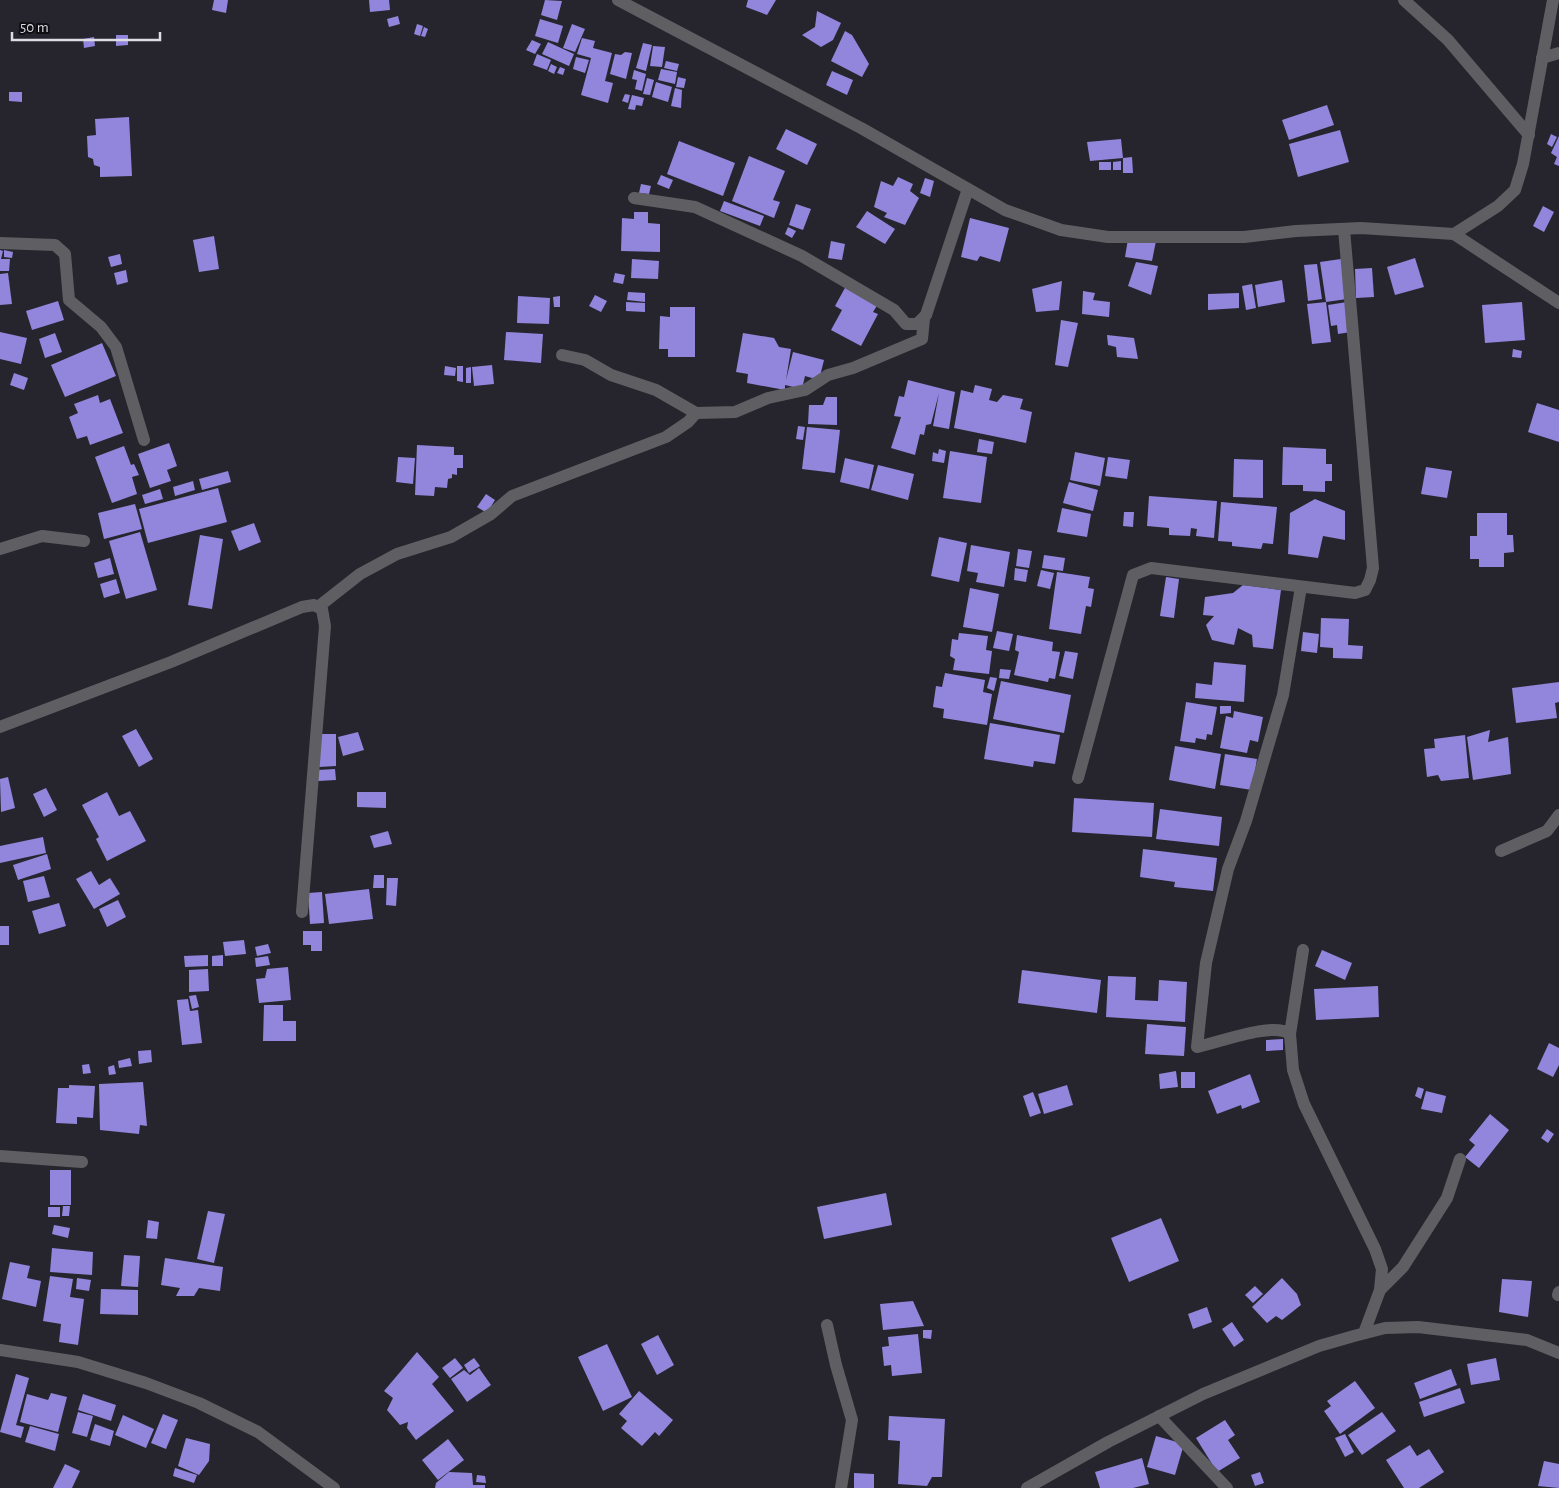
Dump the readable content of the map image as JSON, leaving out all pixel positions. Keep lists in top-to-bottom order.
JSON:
{
  "scale_bar": "50 m"
}
